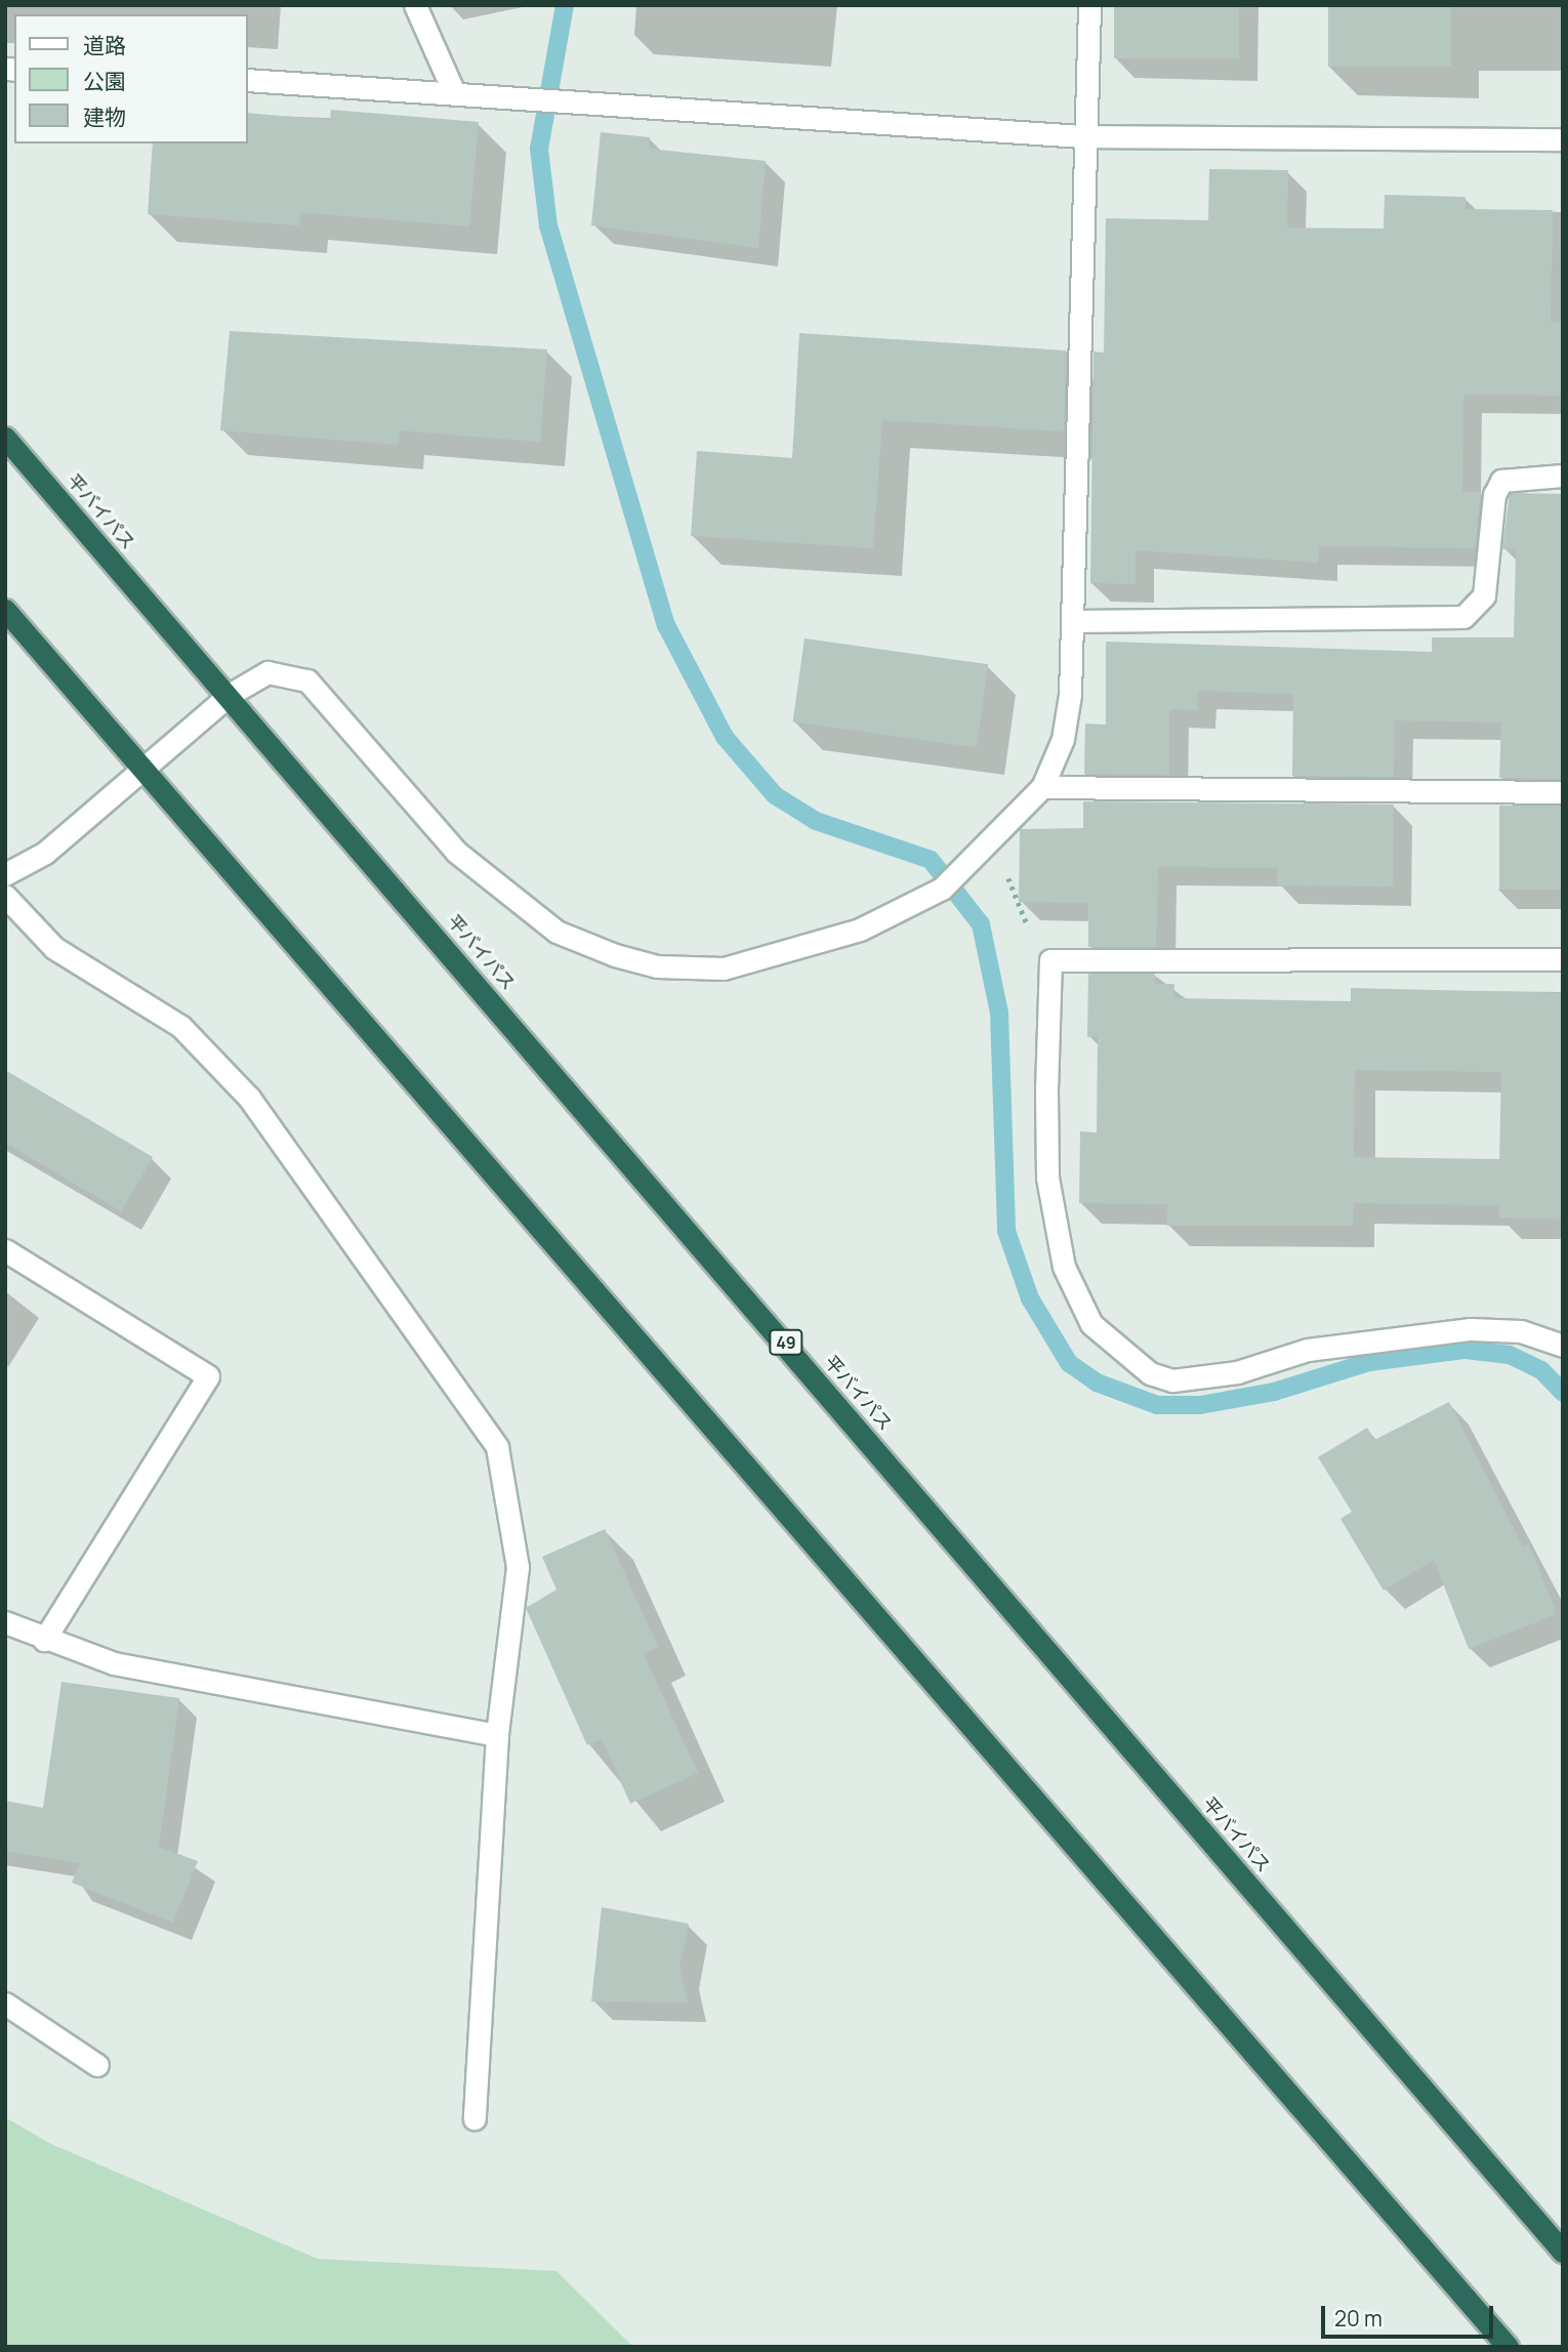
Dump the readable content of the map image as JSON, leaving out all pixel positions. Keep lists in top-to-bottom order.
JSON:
{
  "streets": {
    "highway": ["平バイパス", "49"]
  },
  "legend": ["道路", "公園", "建物"],
  "scale_bar": "20 m"
}
